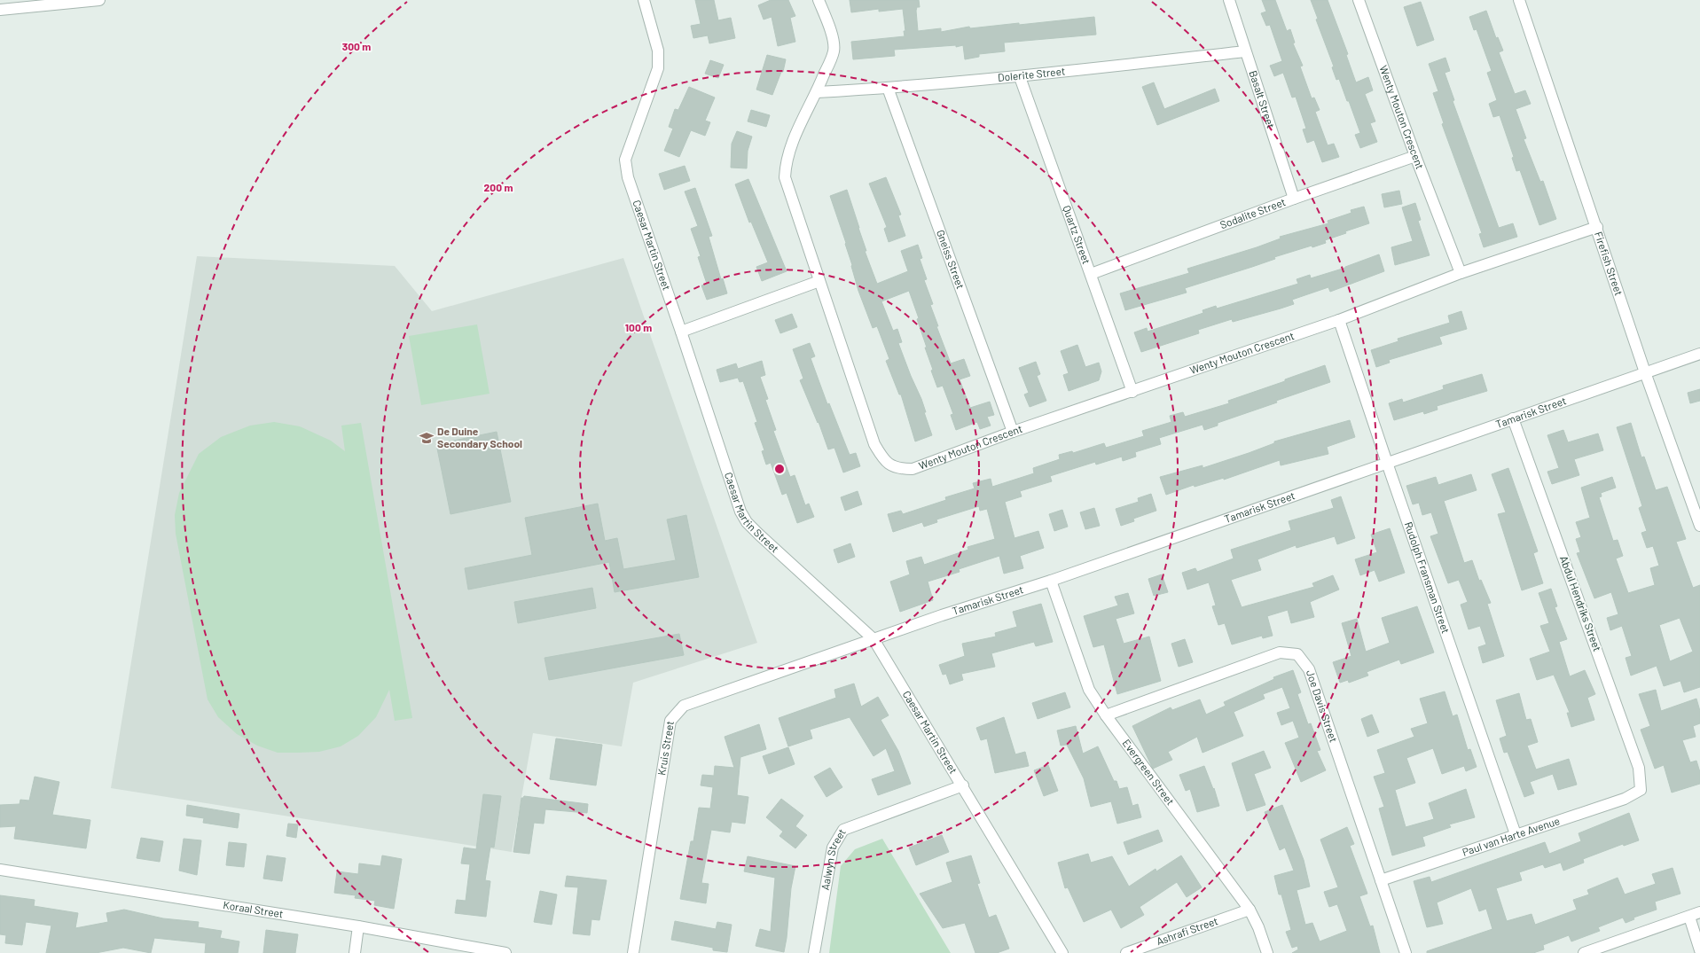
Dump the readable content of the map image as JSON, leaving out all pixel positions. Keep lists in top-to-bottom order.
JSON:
{
  "streets": {
    "street": [
      "Dolerite Street",
      "Basalt Street",
      "Wenty Mouton Crescent",
      "Sodalite Street",
      "Quartz Street",
      "Caesar Martin Street",
      "Gneiss Street",
      "Firefish Street",
      "Tamarisk Street",
      "Rudolph Fransman Street",
      "Abdul Hendriks Street",
      "Joe Davis Street",
      "Kruis Street",
      "Evergreen Street",
      "Paul van Harte Avenue",
      "Aalwyn Street",
      "Koraal Street",
      "Ashrafi Street"
    ]
  },
  "crossings": [
    ["Dolerite Street", "Basalt Street"],
    ["Dolerite Street", "Wenty Mouton Crescent"],
    ["Dolerite Street", "Quartz Street"],
    ["Dolerite Street", "Gneiss Street"],
    ["Basalt Street", "Sodalite Street"],
    ["Wenty Mouton Crescent", "Sodalite Street"],
    ["Wenty Mouton Crescent", "Quartz Street"],
    ["Wenty Mouton Crescent", "Gneiss Street"],
    ["Wenty Mouton Crescent", "Firefish Street"],
    ["Wenty Mouton Crescent", "Rudolph Fransman Street"],
    ["Sodalite Street", "Quartz Street"],
    ["Caesar Martin Street", "Tamarisk Street"],
    ["Caesar Martin Street", "Kruis Street"],
    ["Caesar Martin Street", "Aalwyn Street"],
    ["Firefish Street", "Tamarisk Street"],
    ["Tamarisk Street", "Rudolph Fransman Street"],
    ["Tamarisk Street", "Abdul Hendriks Street"],
    ["Tamarisk Street", "Kruis Street"],
    ["Tamarisk Street", "Evergreen Street"],
    ["Rudolph Fransman Street", "Paul van Harte Avenue"],
    ["Abdul Hendriks Street", "Paul van Harte Avenue"],
    ["Joe Davis Street", "Evergreen Street"],
    ["Joe Davis Street", "Paul van Harte Avenue"],
    ["Evergreen Street", "Ashrafi Street"]
  ],
  "places": {
    "school or university": ["De Duine Secondary School"]
  },
  "rings": ["300 m", "200 m", "100 m"]
}
